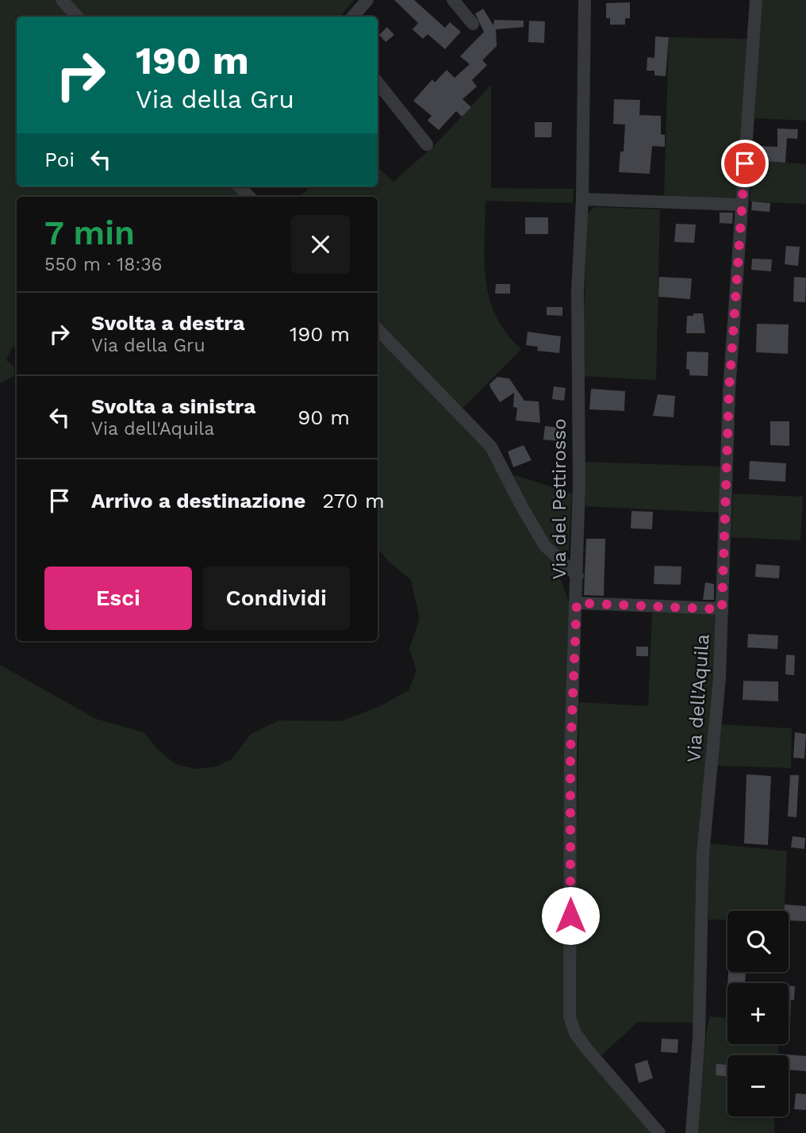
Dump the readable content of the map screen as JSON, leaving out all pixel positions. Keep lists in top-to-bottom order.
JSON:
{
  "streets": {
    "street": ["Via del Pettirosso", "Via dell'Aquila"]
  },
  "page": {
    "turn": ["190 m", "Via della Gru"],
    "then": "Poi",
    "heading": ["7 min", "550 m · 18:36"],
    "list": [
      {
        "name": "Svolta a destra",
        "note": "Via della Gru",
        "value": "190 m"
      },
      {
        "name": "Svolta a sinistra",
        "note": "Via dell'Aquila",
        "value": "90 m"
      },
      {
        "name": "Arrivo a destinazione",
        "value": "270 m"
      }
    ],
    "buttons": ["Esci", "Condividi"],
    "map_buttons": ["+", "−"]
  }
}
